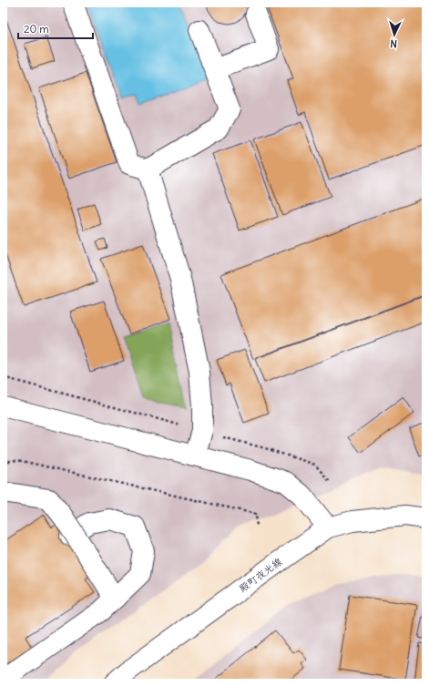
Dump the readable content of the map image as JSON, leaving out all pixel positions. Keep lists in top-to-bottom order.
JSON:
{
  "streets": {
    "street": ["殿町夜光線"]
  },
  "scale_bar": "20 m",
  "north": "bottom"
}
